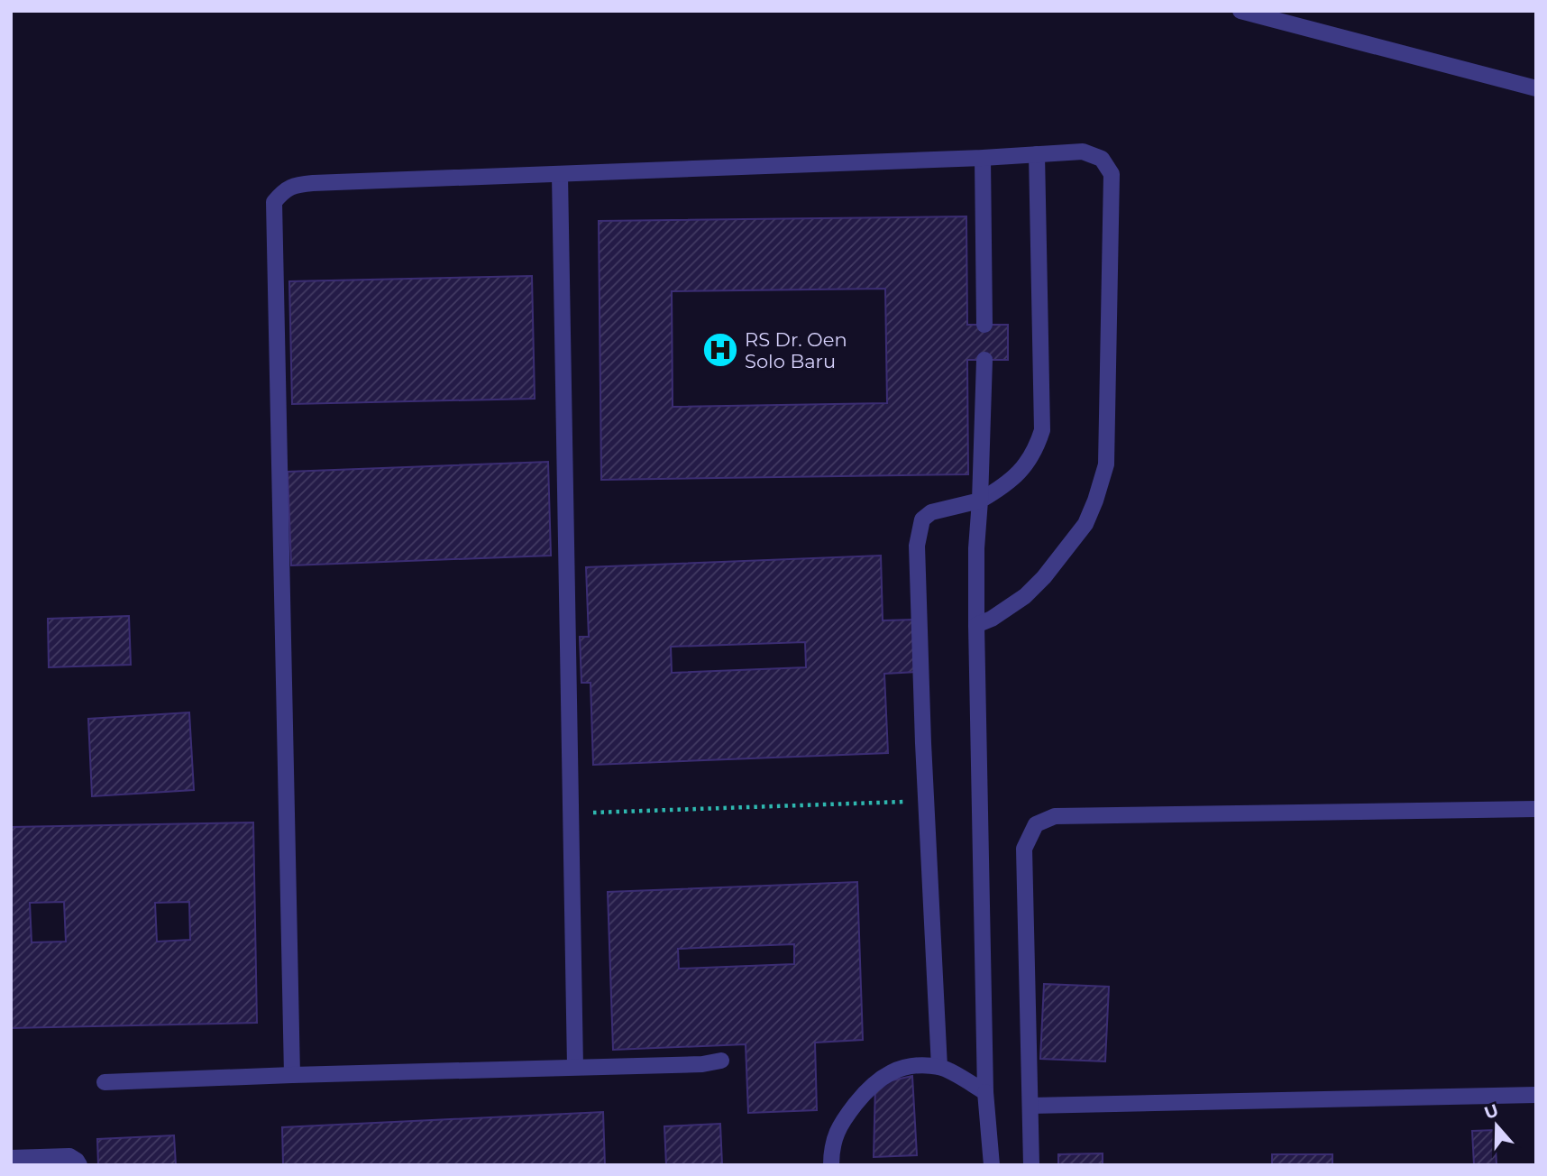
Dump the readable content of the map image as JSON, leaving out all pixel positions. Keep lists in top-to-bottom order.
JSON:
{
  "places": {
    "hospital": ["RS Dr. Oen Solo Baru"]
  },
  "north": "top"
}
